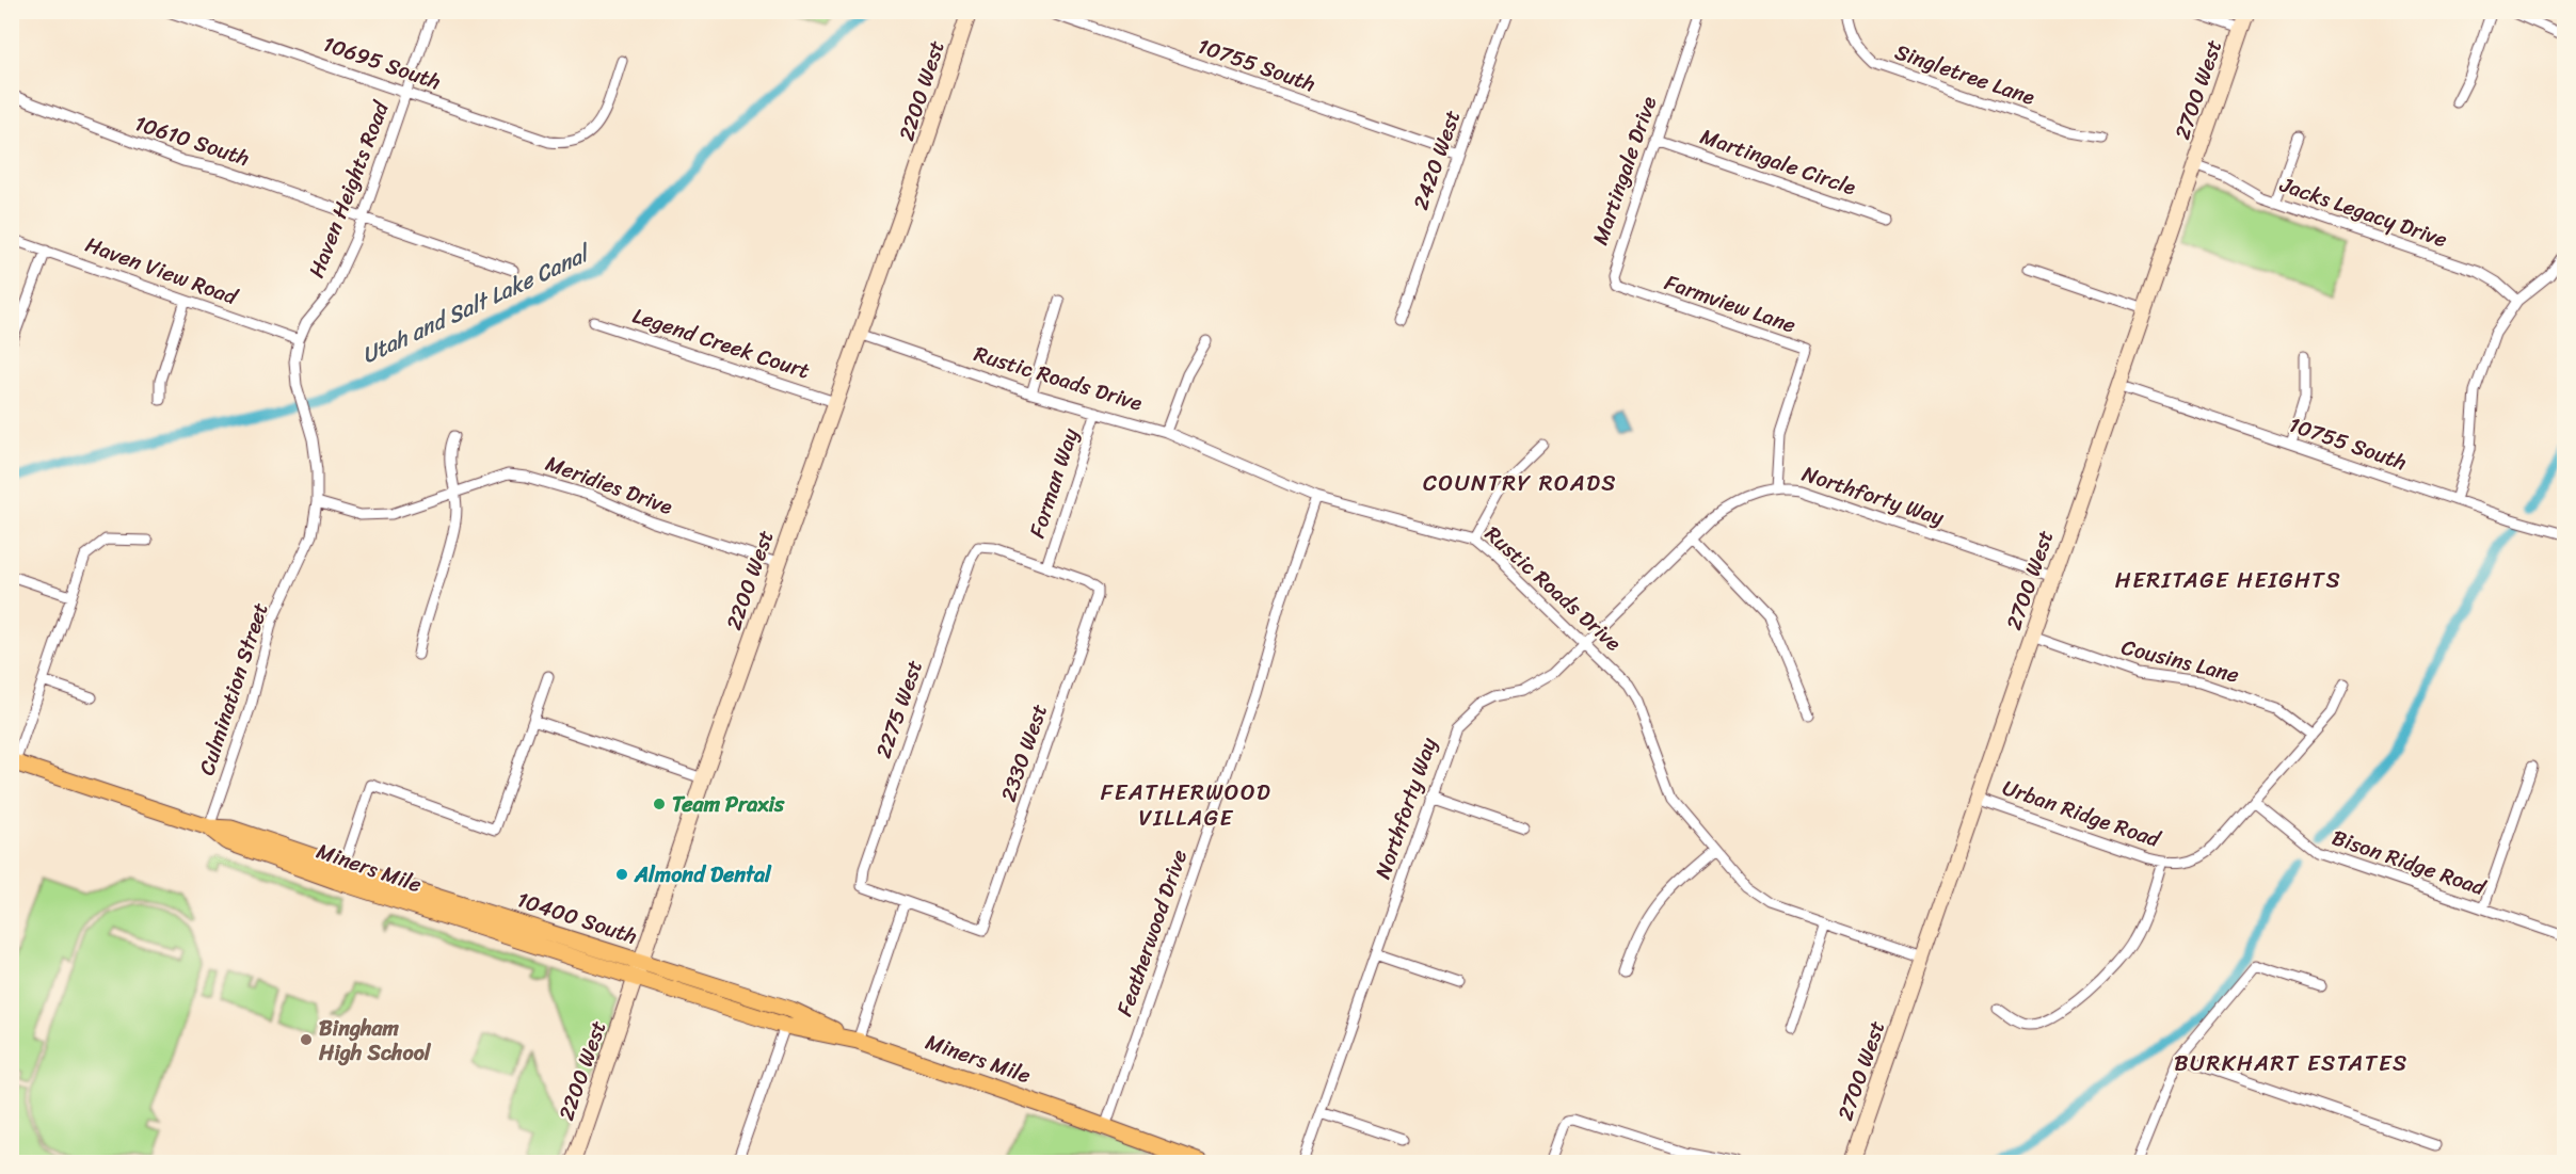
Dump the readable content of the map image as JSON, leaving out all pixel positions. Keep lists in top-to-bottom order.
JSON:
{
  "streets": {
    "main road": ["Miners Mile", "10400 South"],
    "street": [
      "10695 South",
      "10755 South",
      "Singletree Lane",
      "2700 West",
      "2200 West",
      "10610 South",
      "2420 West",
      "Martingale Circle",
      "Martingale Drive",
      "Haven Heights Road",
      "Jacks Legacy Drive",
      "Haven View Road",
      "Farmview Lane",
      "Legend Creek Court",
      "Rustic Roads Drive",
      "Forman Way",
      "Meridies Drive",
      "Northforty Way",
      "Cousins Lane",
      "Culmination Street",
      "2275 West",
      "2330 West",
      "Urban Ridge Road",
      "Bison Ridge Road",
      "Featherwood Drive"
    ]
  },
  "crossings": [
    ["10695 South", "Haven Heights Road"],
    ["10755 South", "2700 West"],
    ["10755 South", "2420 West"],
    ["2700 West", "Jacks Legacy Drive"],
    ["2700 West", "Rustic Roads Drive"],
    ["2700 West", "Northforty Way"],
    ["2700 West", "Cousins Lane"],
    ["2700 West", "Urban Ridge Road"],
    ["2200 West", "Legend Creek Court"],
    ["2200 West", "Rustic Roads Drive"],
    ["2200 West", "Meridies Drive"],
    ["2200 West", "10400 South"],
    ["10610 South", "Haven Heights Road"],
    ["Martingale Circle", "Martingale Drive"],
    ["Martingale Drive", "Farmview Lane"],
    ["Haven Heights Road", "Haven View Road"],
    ["Haven Heights Road", "Culmination Street"],
    ["Farmview Lane", "Northforty Way"],
    ["Rustic Roads Drive", "Forman Way"],
    ["Rustic Roads Drive", "Northforty Way"],
    ["Rustic Roads Drive", "Featherwood Drive"],
    ["Forman Way", "2275 West"],
    ["Forman Way", "2330 West"],
    ["Meridies Drive", "Culmination Street"],
    ["Cousins Lane", "Urban Ridge Road"],
    ["Culmination Street", "Miners Mile"],
    ["2275 West", "2330 West"],
    ["Urban Ridge Road", "Bison Ridge Road"],
    ["Miners Mile", "10400 South"],
    ["Miners Mile", "Featherwood Drive"]
  ],
  "districts": [
    "COUNTRY ROADS",
    "HERITAGE HEIGHTS",
    "FEATHERWOOD VILLAGE",
    "BURKHART ESTATES"
  ],
  "water": ["Utah and Salt Lake Canal"],
  "places": ["Team Praxis", "Almond Dental", "Bingham High School"]
}
